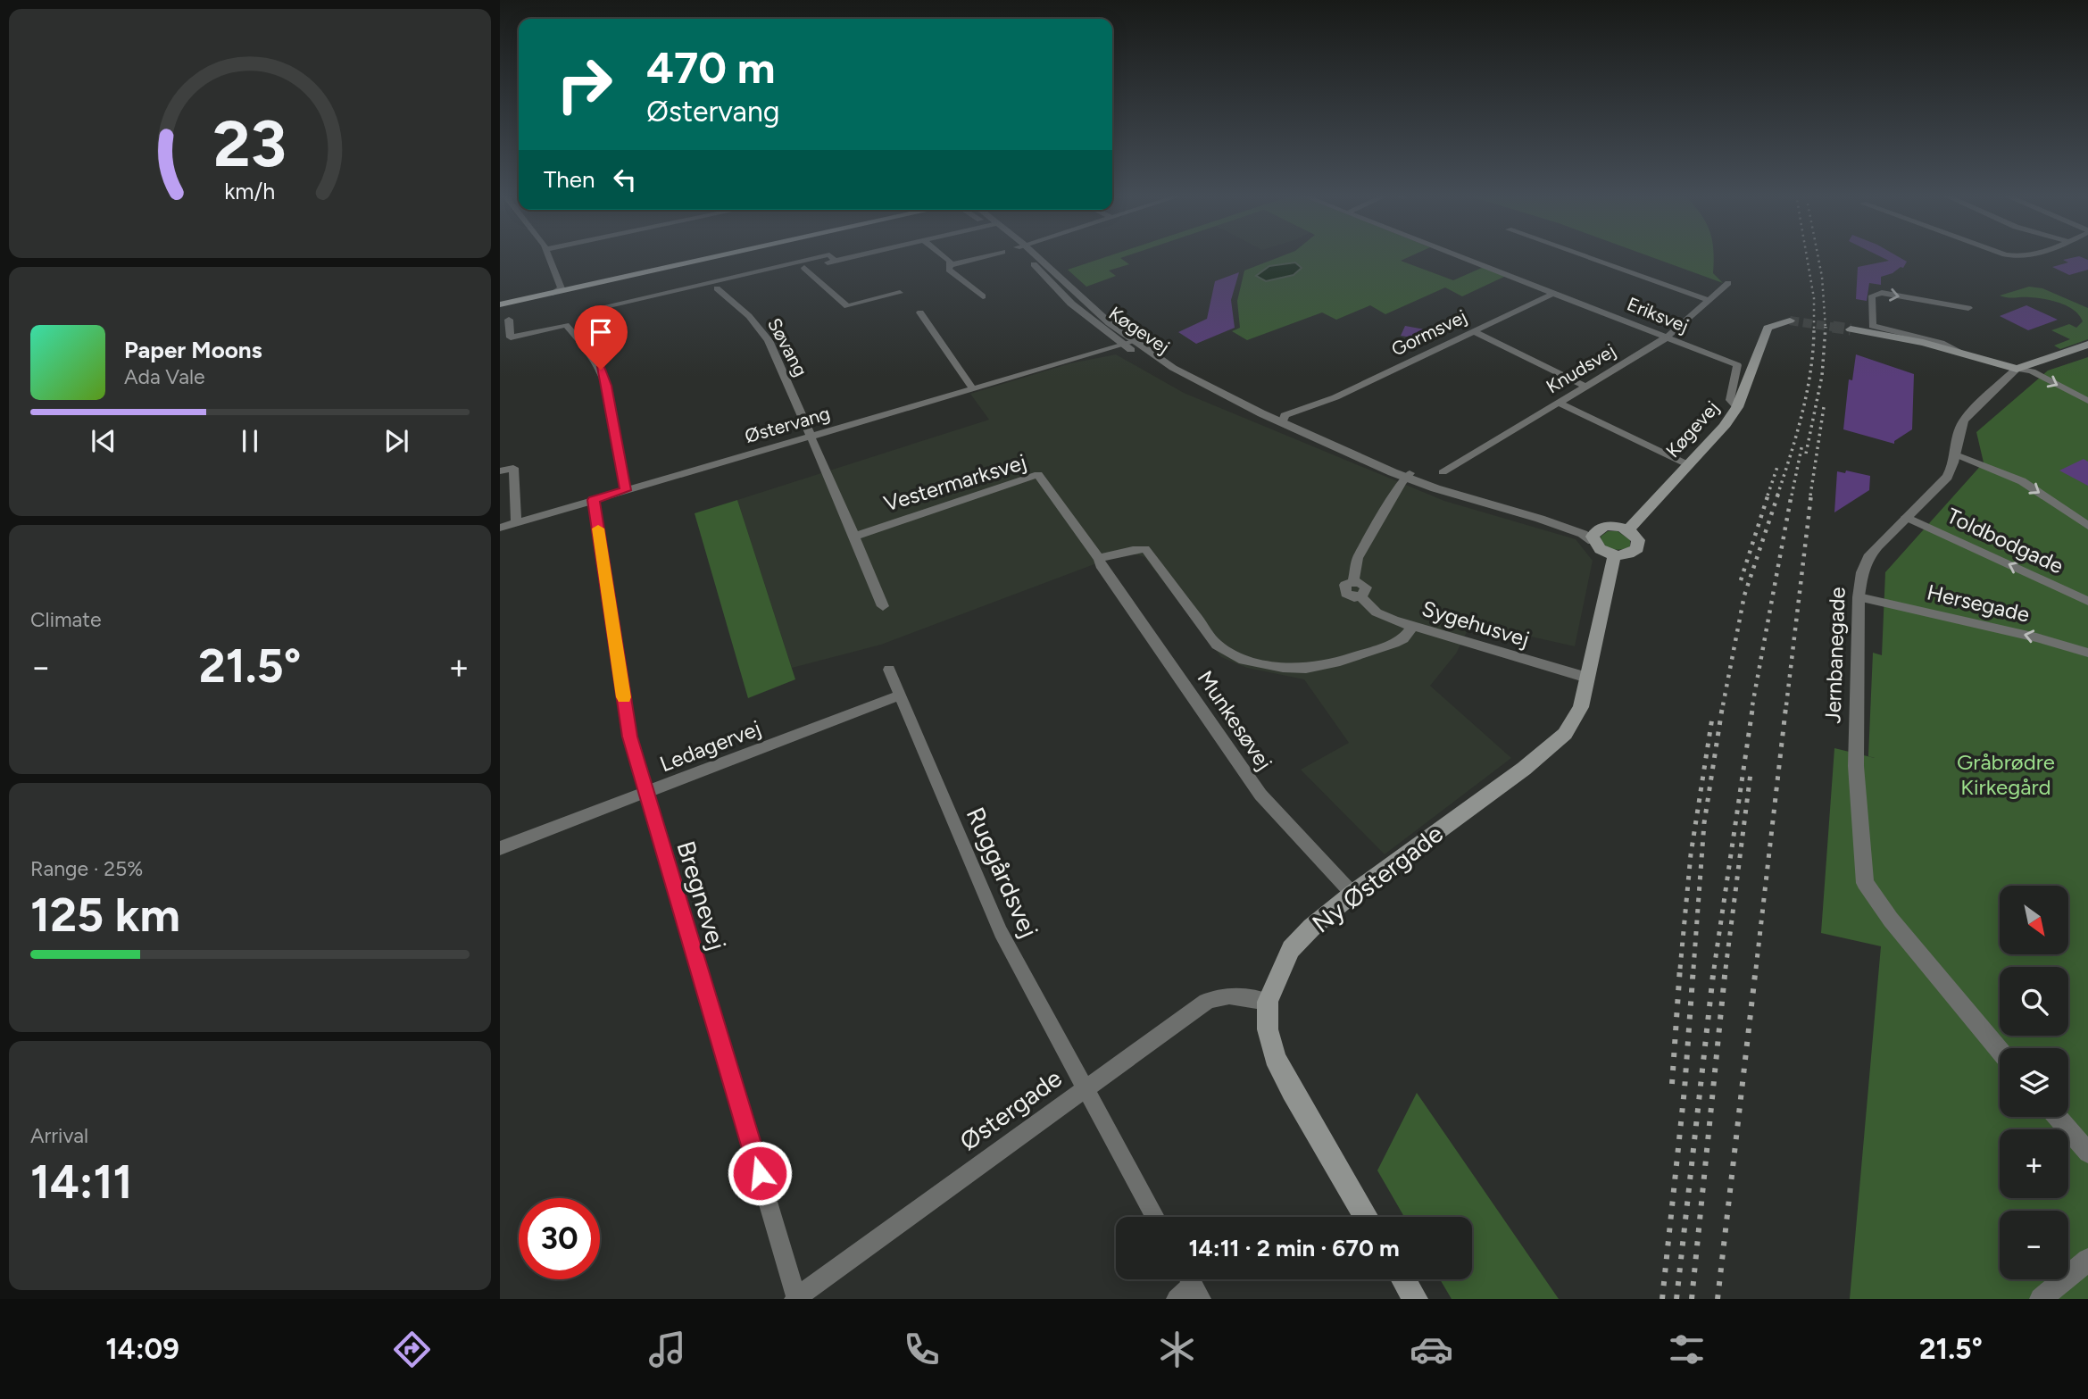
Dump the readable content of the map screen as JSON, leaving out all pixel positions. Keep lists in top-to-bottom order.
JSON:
{
  "streets": {
    "main road": ["Køgevej", "Jernbanegade", "Ny Østergade"],
    "street": [
      "Eriksvej",
      "Gormsvej",
      "Søvang",
      "Knudsvej",
      "Østervang",
      "Vestermarksvej",
      "Toldbodgade",
      "Hersegade",
      "Sygehusvej",
      "Munkesøvej",
      "Ledagervej",
      "Ruggårdsvej",
      "Bregnevej",
      "Østergade"
    ]
  },
  "crossings": [
    ["Eriksvej", "Køgevej"],
    ["Eriksvej", "Gormsvej"],
    ["Eriksvej", "Knudsvej"],
    ["Køgevej", "Gormsvej"],
    ["Køgevej", "Østervang"],
    ["Køgevej", "Sygehusvej"],
    ["Køgevej", "Ny Østergade"],
    ["Søvang", "Østervang"],
    ["Østervang", "Bregnevej"],
    ["Vestermarksvej", "Munkesøvej"],
    ["Toldbodgade", "Jernbanegade"],
    ["Hersegade", "Jernbanegade"],
    ["Sygehusvej", "Ny Østergade"],
    ["Munkesøvej", "Ny Østergade"],
    ["Ledagervej", "Ruggårdsvej"],
    ["Ledagervej", "Bregnevej"],
    ["Ruggårdsvej", "Østergade"],
    ["Ny Østergade", "Østergade"],
    ["Bregnevej", "Østergade"]
  ],
  "one_way": ["Hersegade"],
  "parks": ["Gråbrødre Kirkegård"],
  "north": "bottom right",
  "page": {
    "turn": ["470 m", "Østervang"],
    "then": "Then",
    "song": ["Paper Moons", "Ada Vale"],
    "tile": [
      "Climate",
      ["Range · 25%", "125 km"],
      ["Arrival", "14:11"]
    ],
    "heat": ["−", "21.5°", "+"],
    "map_buttons": ["+", "−"],
    "limit": "30",
    "trip": "14:11 · 2 min · 670 m",
    "tabs": ["14:09", "21.5°"],
    "gauge": ["23", "km/h"]
  }
}
